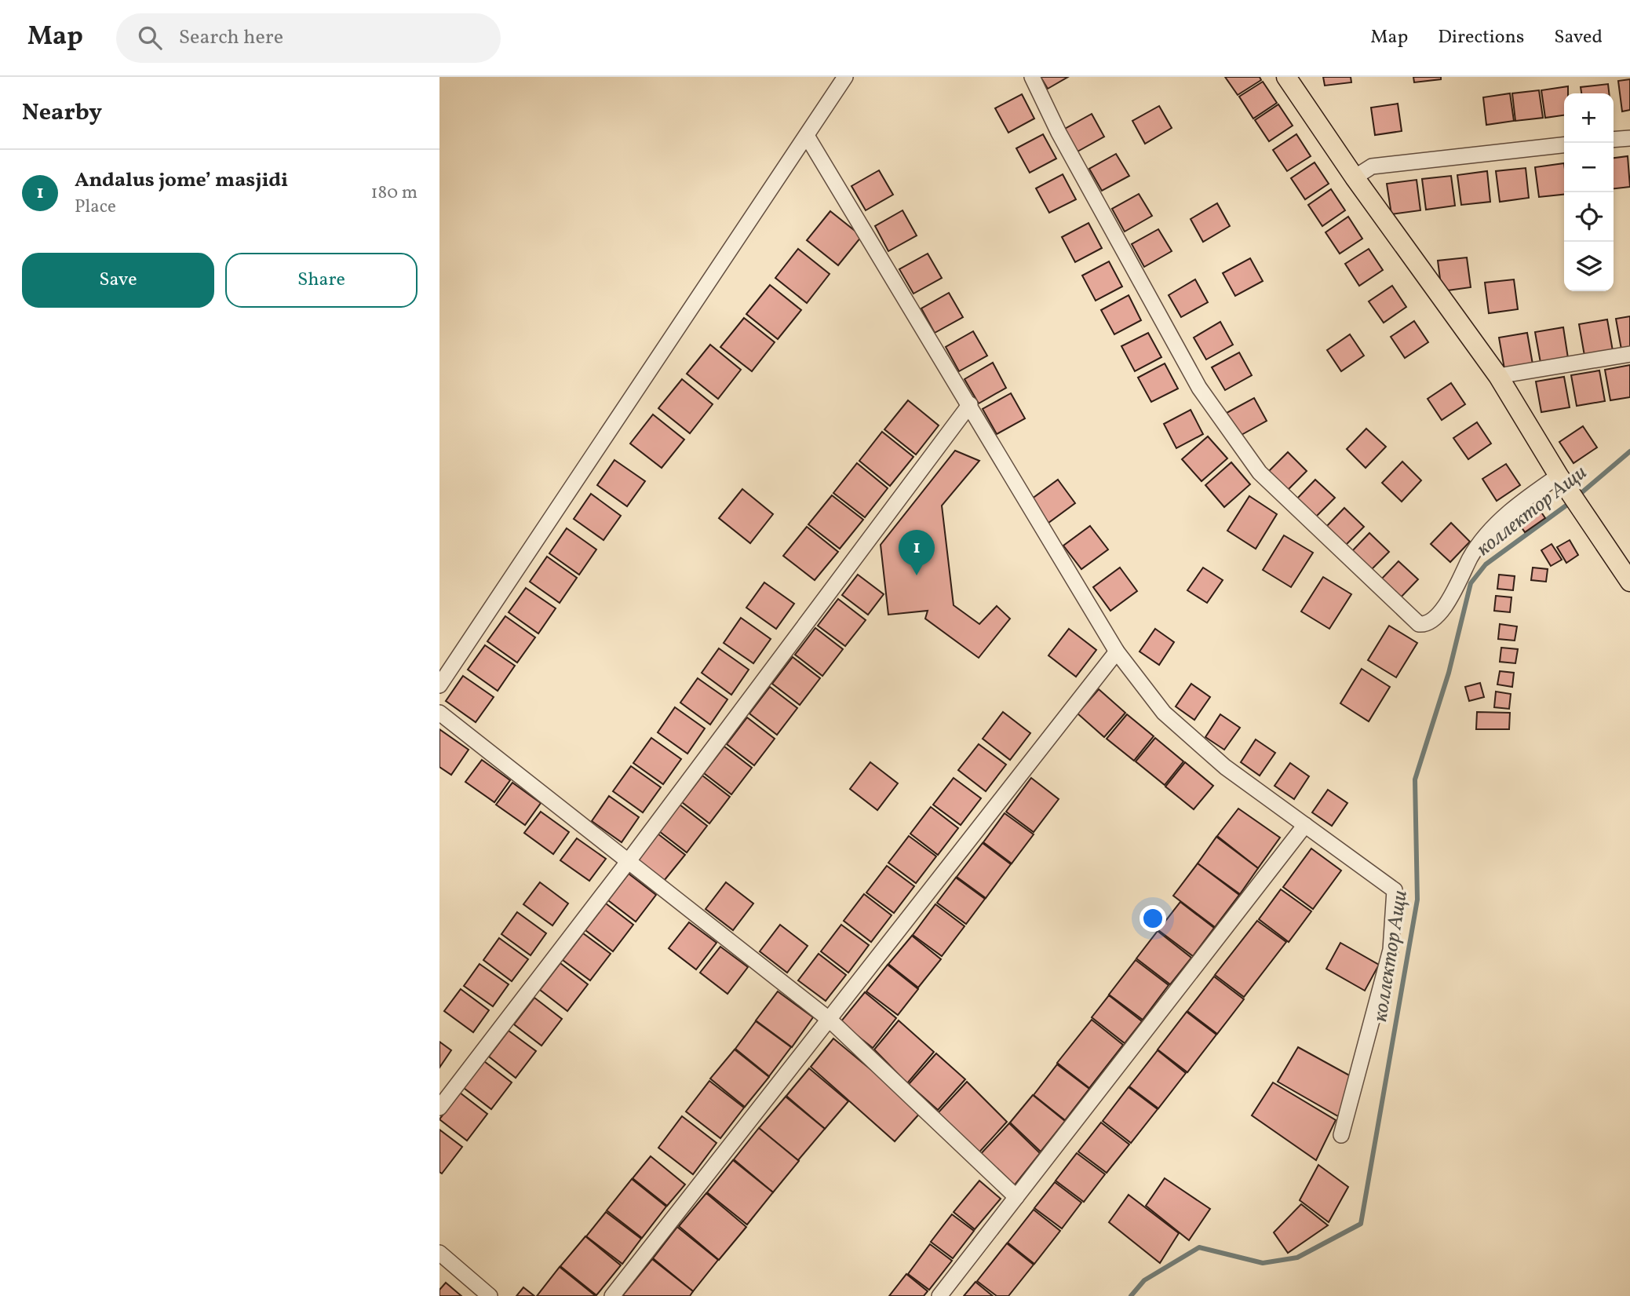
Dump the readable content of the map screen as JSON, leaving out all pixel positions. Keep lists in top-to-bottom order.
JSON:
{
  "water": ["коллектор Ащи"],
  "page": {
    "header": "Map",
    "search": "Search here",
    "nav": ["Map", "Directions", "Saved"],
    "heading": "Nearby",
    "map_buttons": ["+", "−"],
    "list": [
      {
        "mark": "1",
        "name": "Andalus jome’ masjidi",
        "note": "Place",
        "value": "180 m"
      }
    ],
    "buttons": ["Save", "Share"],
    "pins": "1"
  }
}
